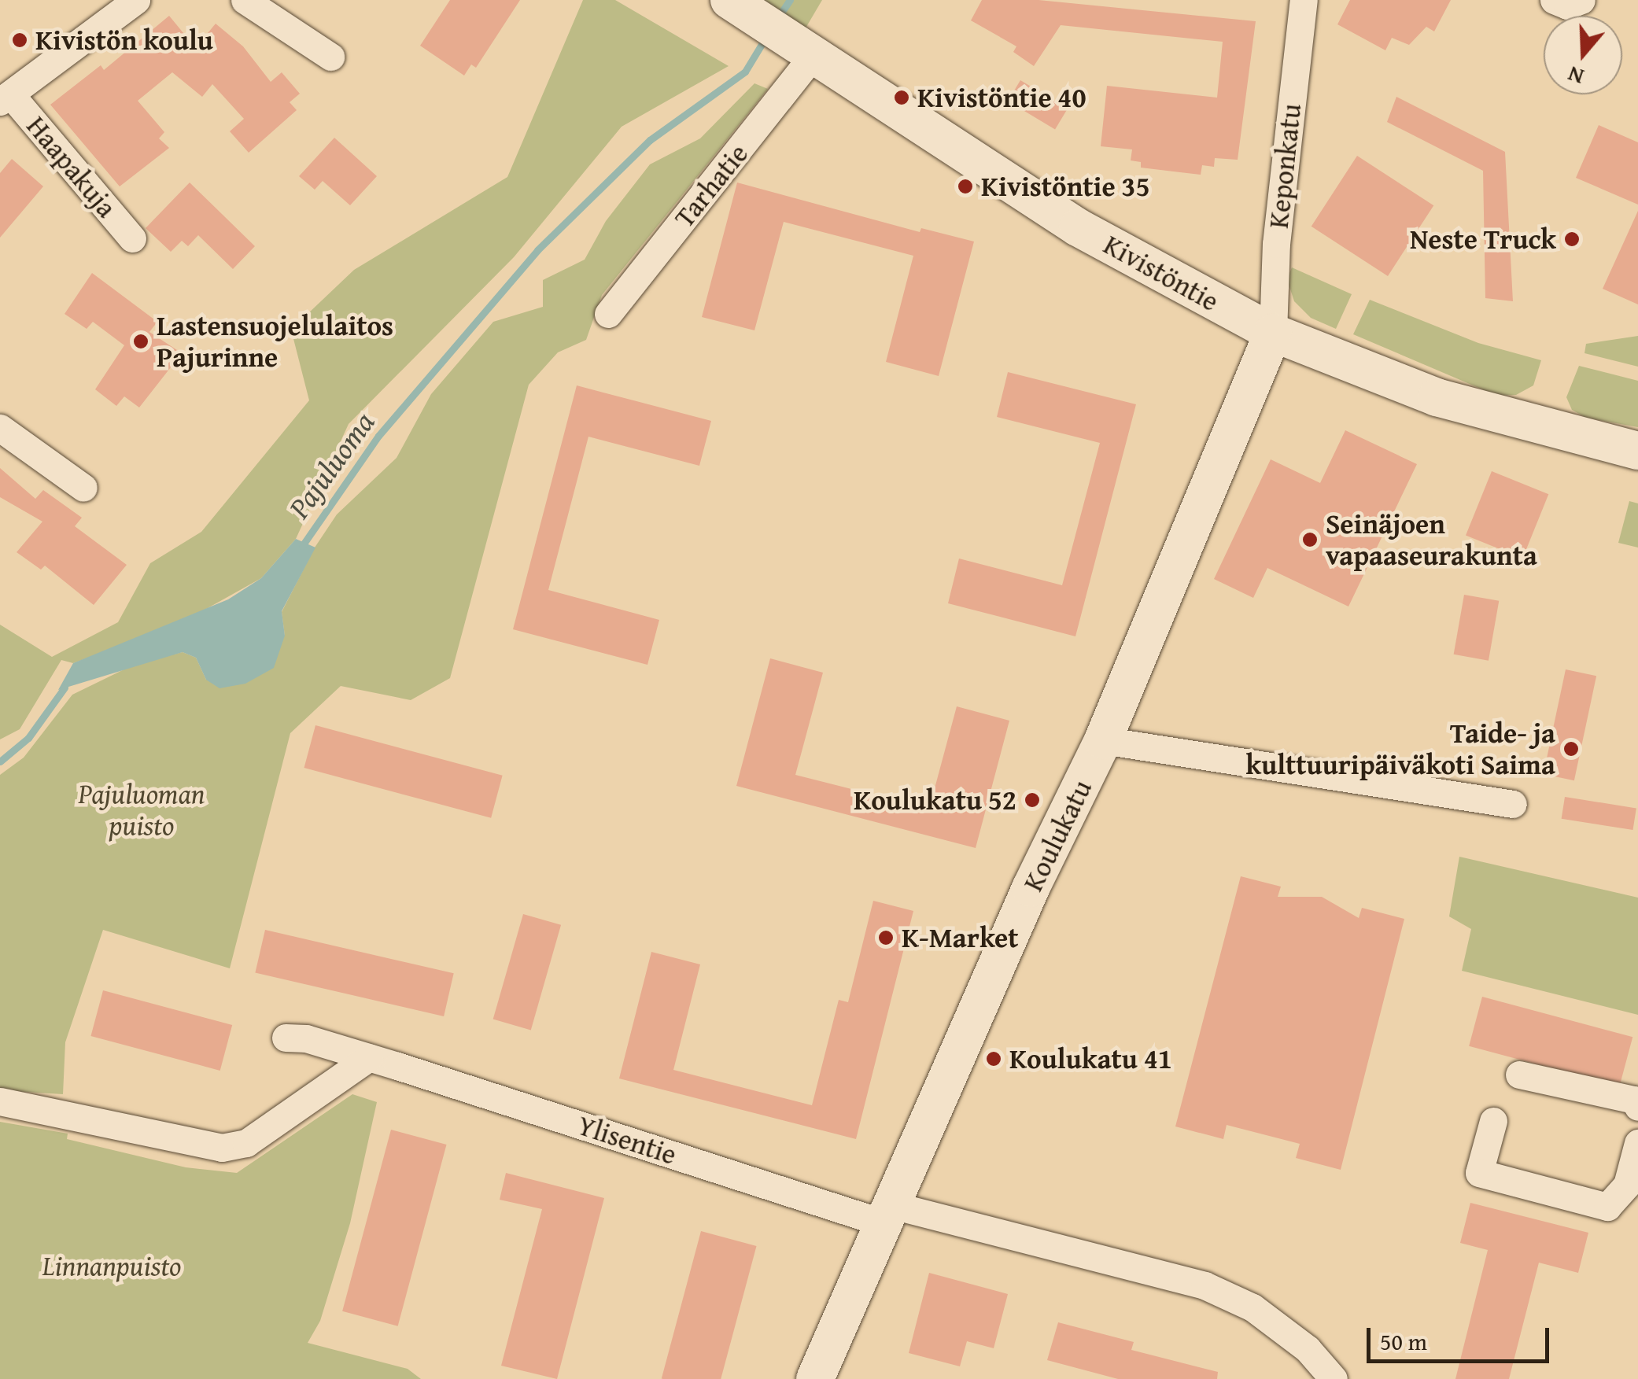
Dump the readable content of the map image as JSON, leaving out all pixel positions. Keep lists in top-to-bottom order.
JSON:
{
  "streets": {
    "street": [
      "Keponkatu",
      "Haapakuja",
      "Tarhatie",
      "Kivistöntie",
      "Koulukatu",
      "Ylisentie"
    ]
  },
  "crossings": [
    ["Keponkatu", "Kivistöntie"],
    ["Keponkatu", "Koulukatu"],
    ["Tarhatie", "Kivistöntie"],
    ["Kivistöntie", "Koulukatu"],
    ["Koulukatu", "Ylisentie"]
  ],
  "water": ["Pajuluoma"],
  "parks": ["Pajuluoman puisto", "Linnanpuisto"],
  "places": [
    "Kivistön koulu",
    "Kivistöntie 40",
    "Kivistöntie 35",
    "Neste Truck",
    "Lastensuojelulaitos Pajurinne",
    "Seinäjoen vapaaseurakunta",
    "Taide- ja kulttuuripäiväkoti Saima",
    "Koulukatu 52",
    "K-Market",
    "Koulukatu 41"
  ],
  "scale_bar": "50 m",
  "north": "bottom"
}
